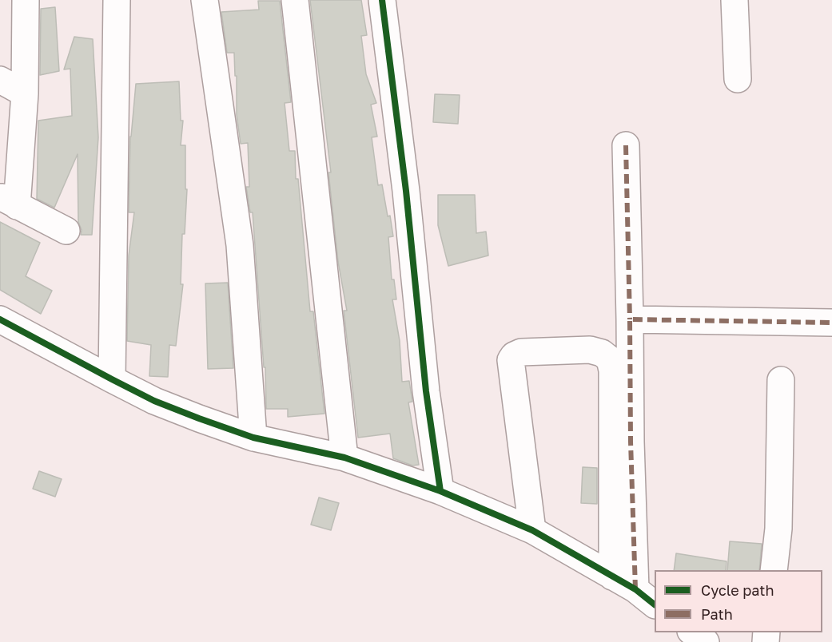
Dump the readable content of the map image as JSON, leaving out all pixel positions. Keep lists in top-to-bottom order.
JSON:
{
  "legend": ["Cycle path", "Path"]
}
